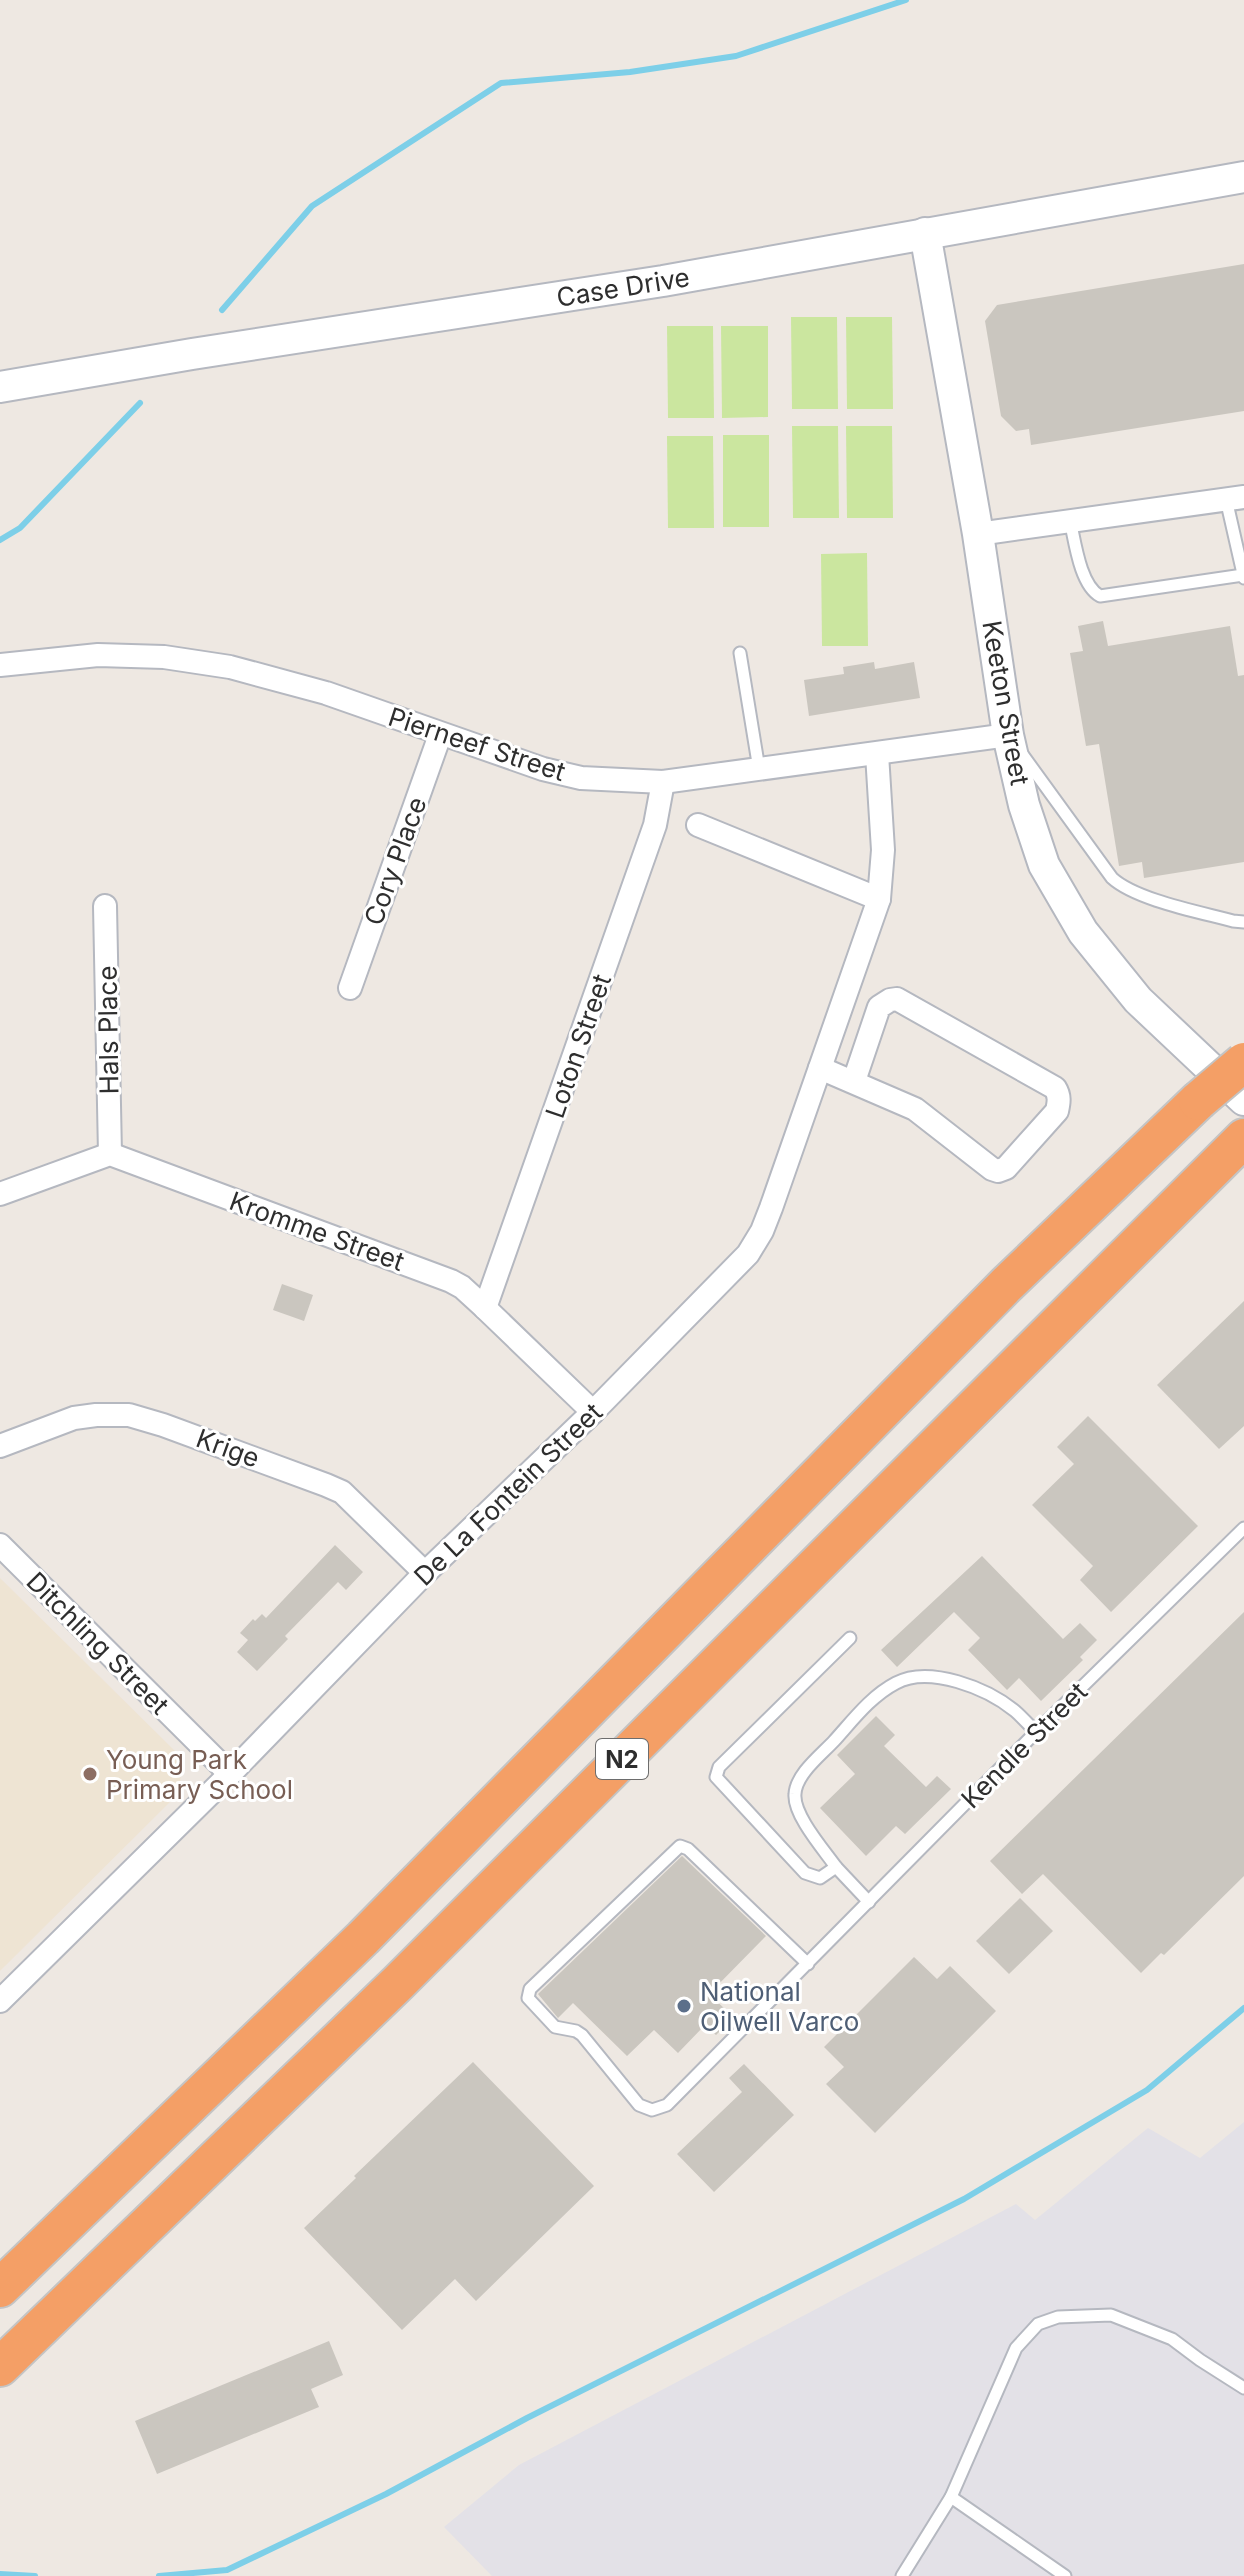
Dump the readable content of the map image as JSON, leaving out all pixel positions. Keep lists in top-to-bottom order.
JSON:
{
  "streets": {
    "highway": ["N2"],
    "street": [
      "Case Drive",
      "Keeton Street",
      "Pierneef Street",
      "Cory Place",
      "Hals Place",
      "Loton Street",
      "Kromme Street",
      "Krige",
      "De La Fontein Street",
      "Ditchling Street"
    ],
    "lane": ["Kendle Street"]
  },
  "crossings": [
    ["Case Drive", "Keeton Street"],
    ["Keeton Street", "Pierneef Street"],
    ["Pierneef Street", "Cory Place"],
    ["Pierneef Street", "Loton Street"],
    ["Pierneef Street", "De La Fontein Street"],
    ["Hals Place", "Kromme Street"],
    ["Loton Street", "Kromme Street"],
    ["Kromme Street", "De La Fontein Street"],
    ["Krige", "De La Fontein Street"],
    ["De La Fontein Street", "Ditchling Street"]
  ],
  "places": ["Young Park Primary School", "National Oilwell Varco"]
}
